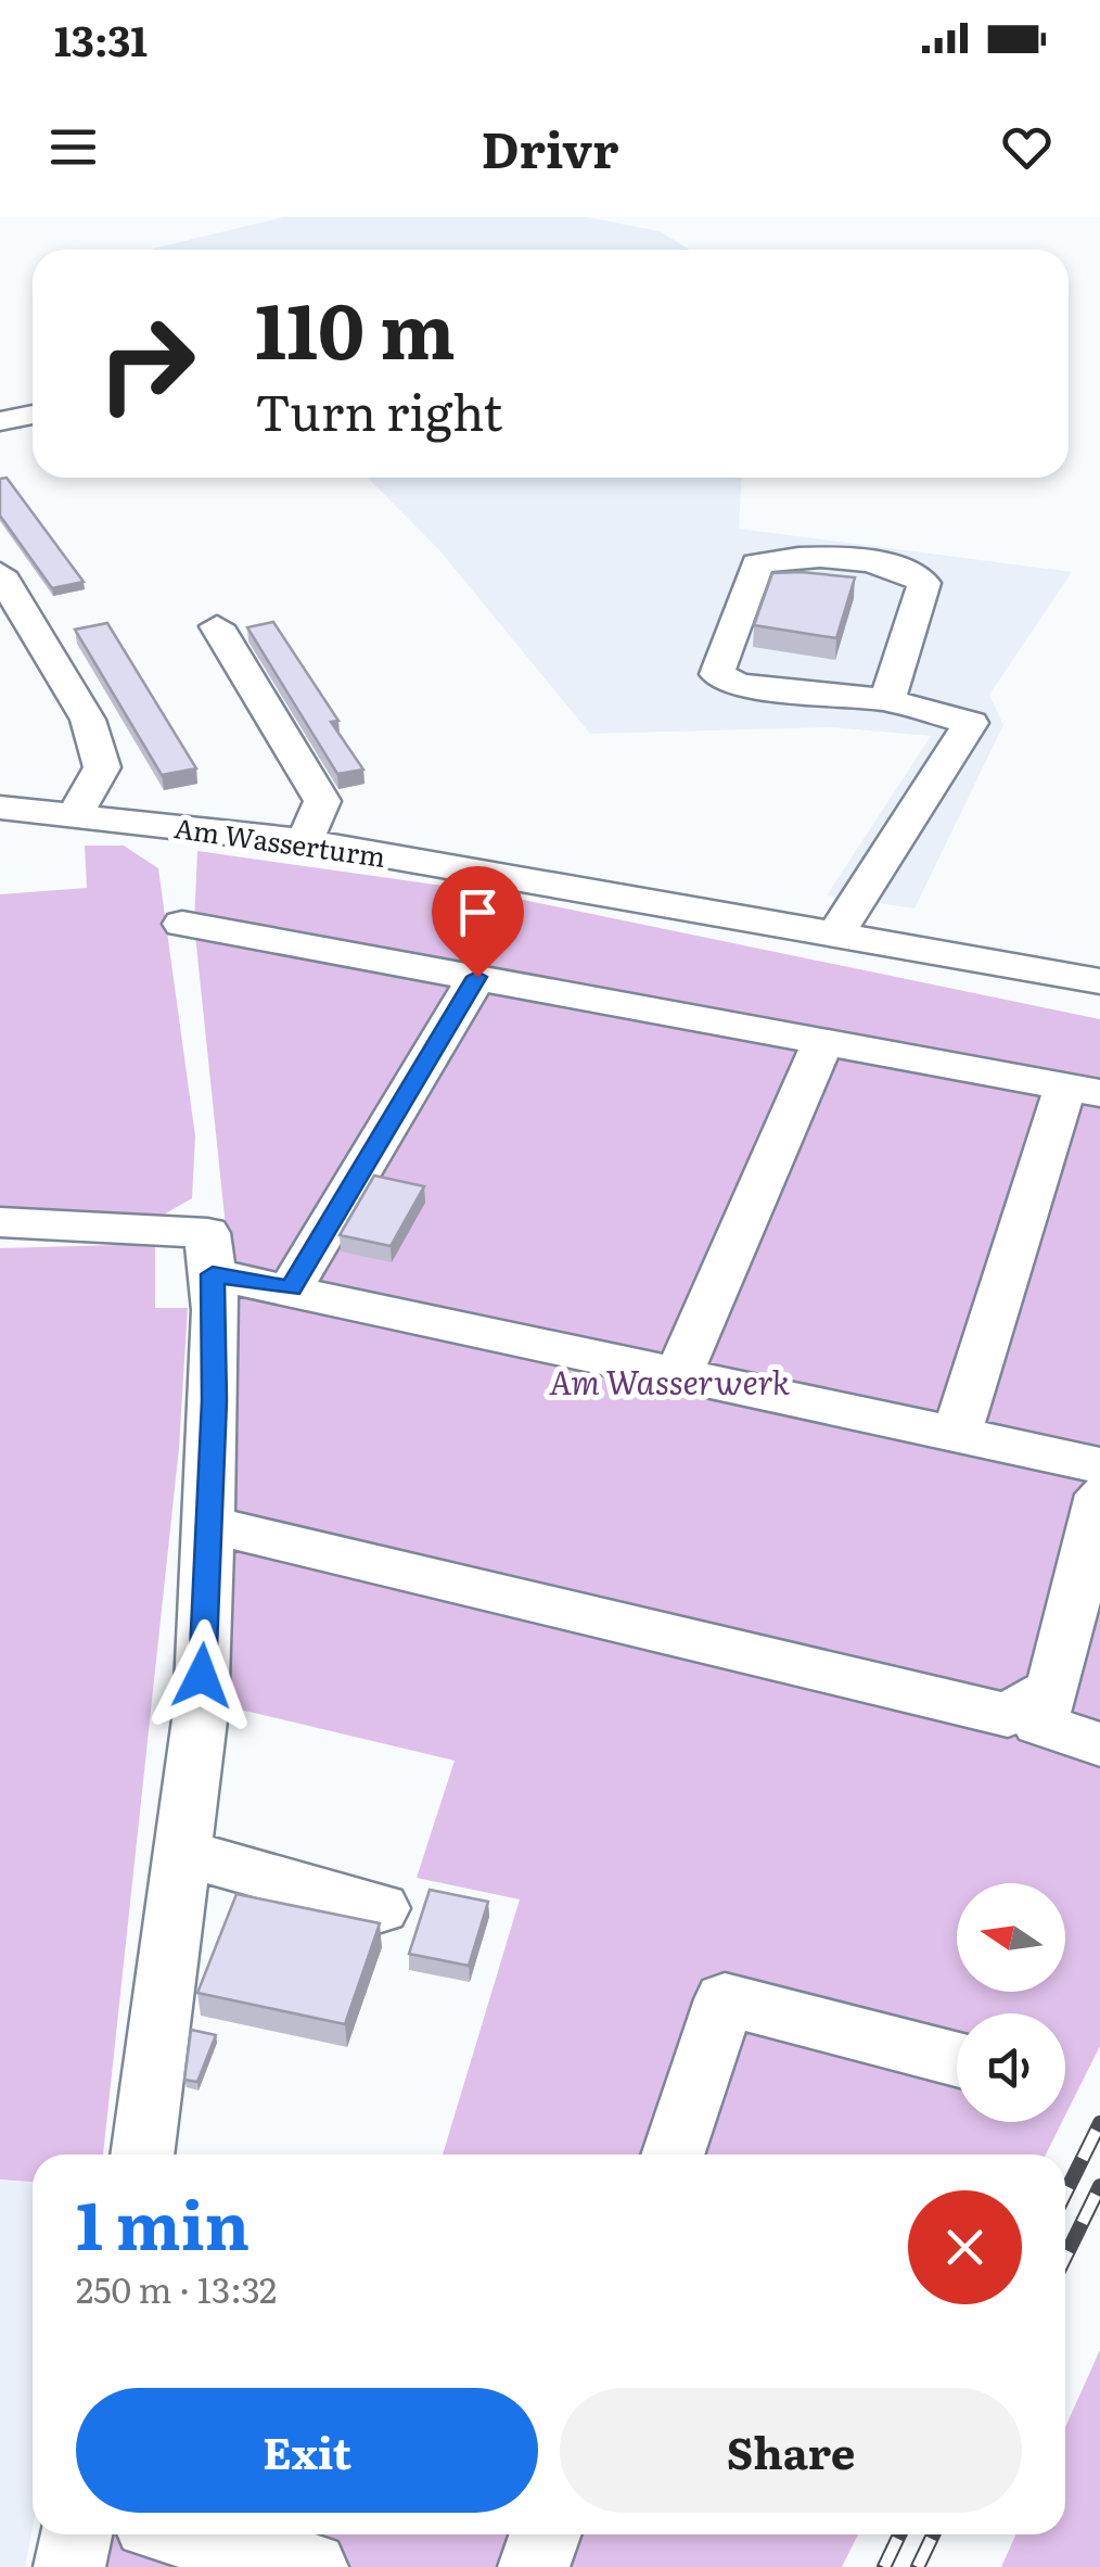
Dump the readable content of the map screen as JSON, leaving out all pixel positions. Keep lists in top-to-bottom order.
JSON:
{
  "streets": {
    "street": ["Am Wasserturm"]
  },
  "parks": ["Am Wasserwerk"],
  "north": "left",
  "page": {
    "status": "13:31",
    "header": "Drivr",
    "turn": ["110 m", "Turn right"],
    "heading": ["1 min", "250 m · 13:32"],
    "buttons": ["Exit", "Share"]
  }
}
